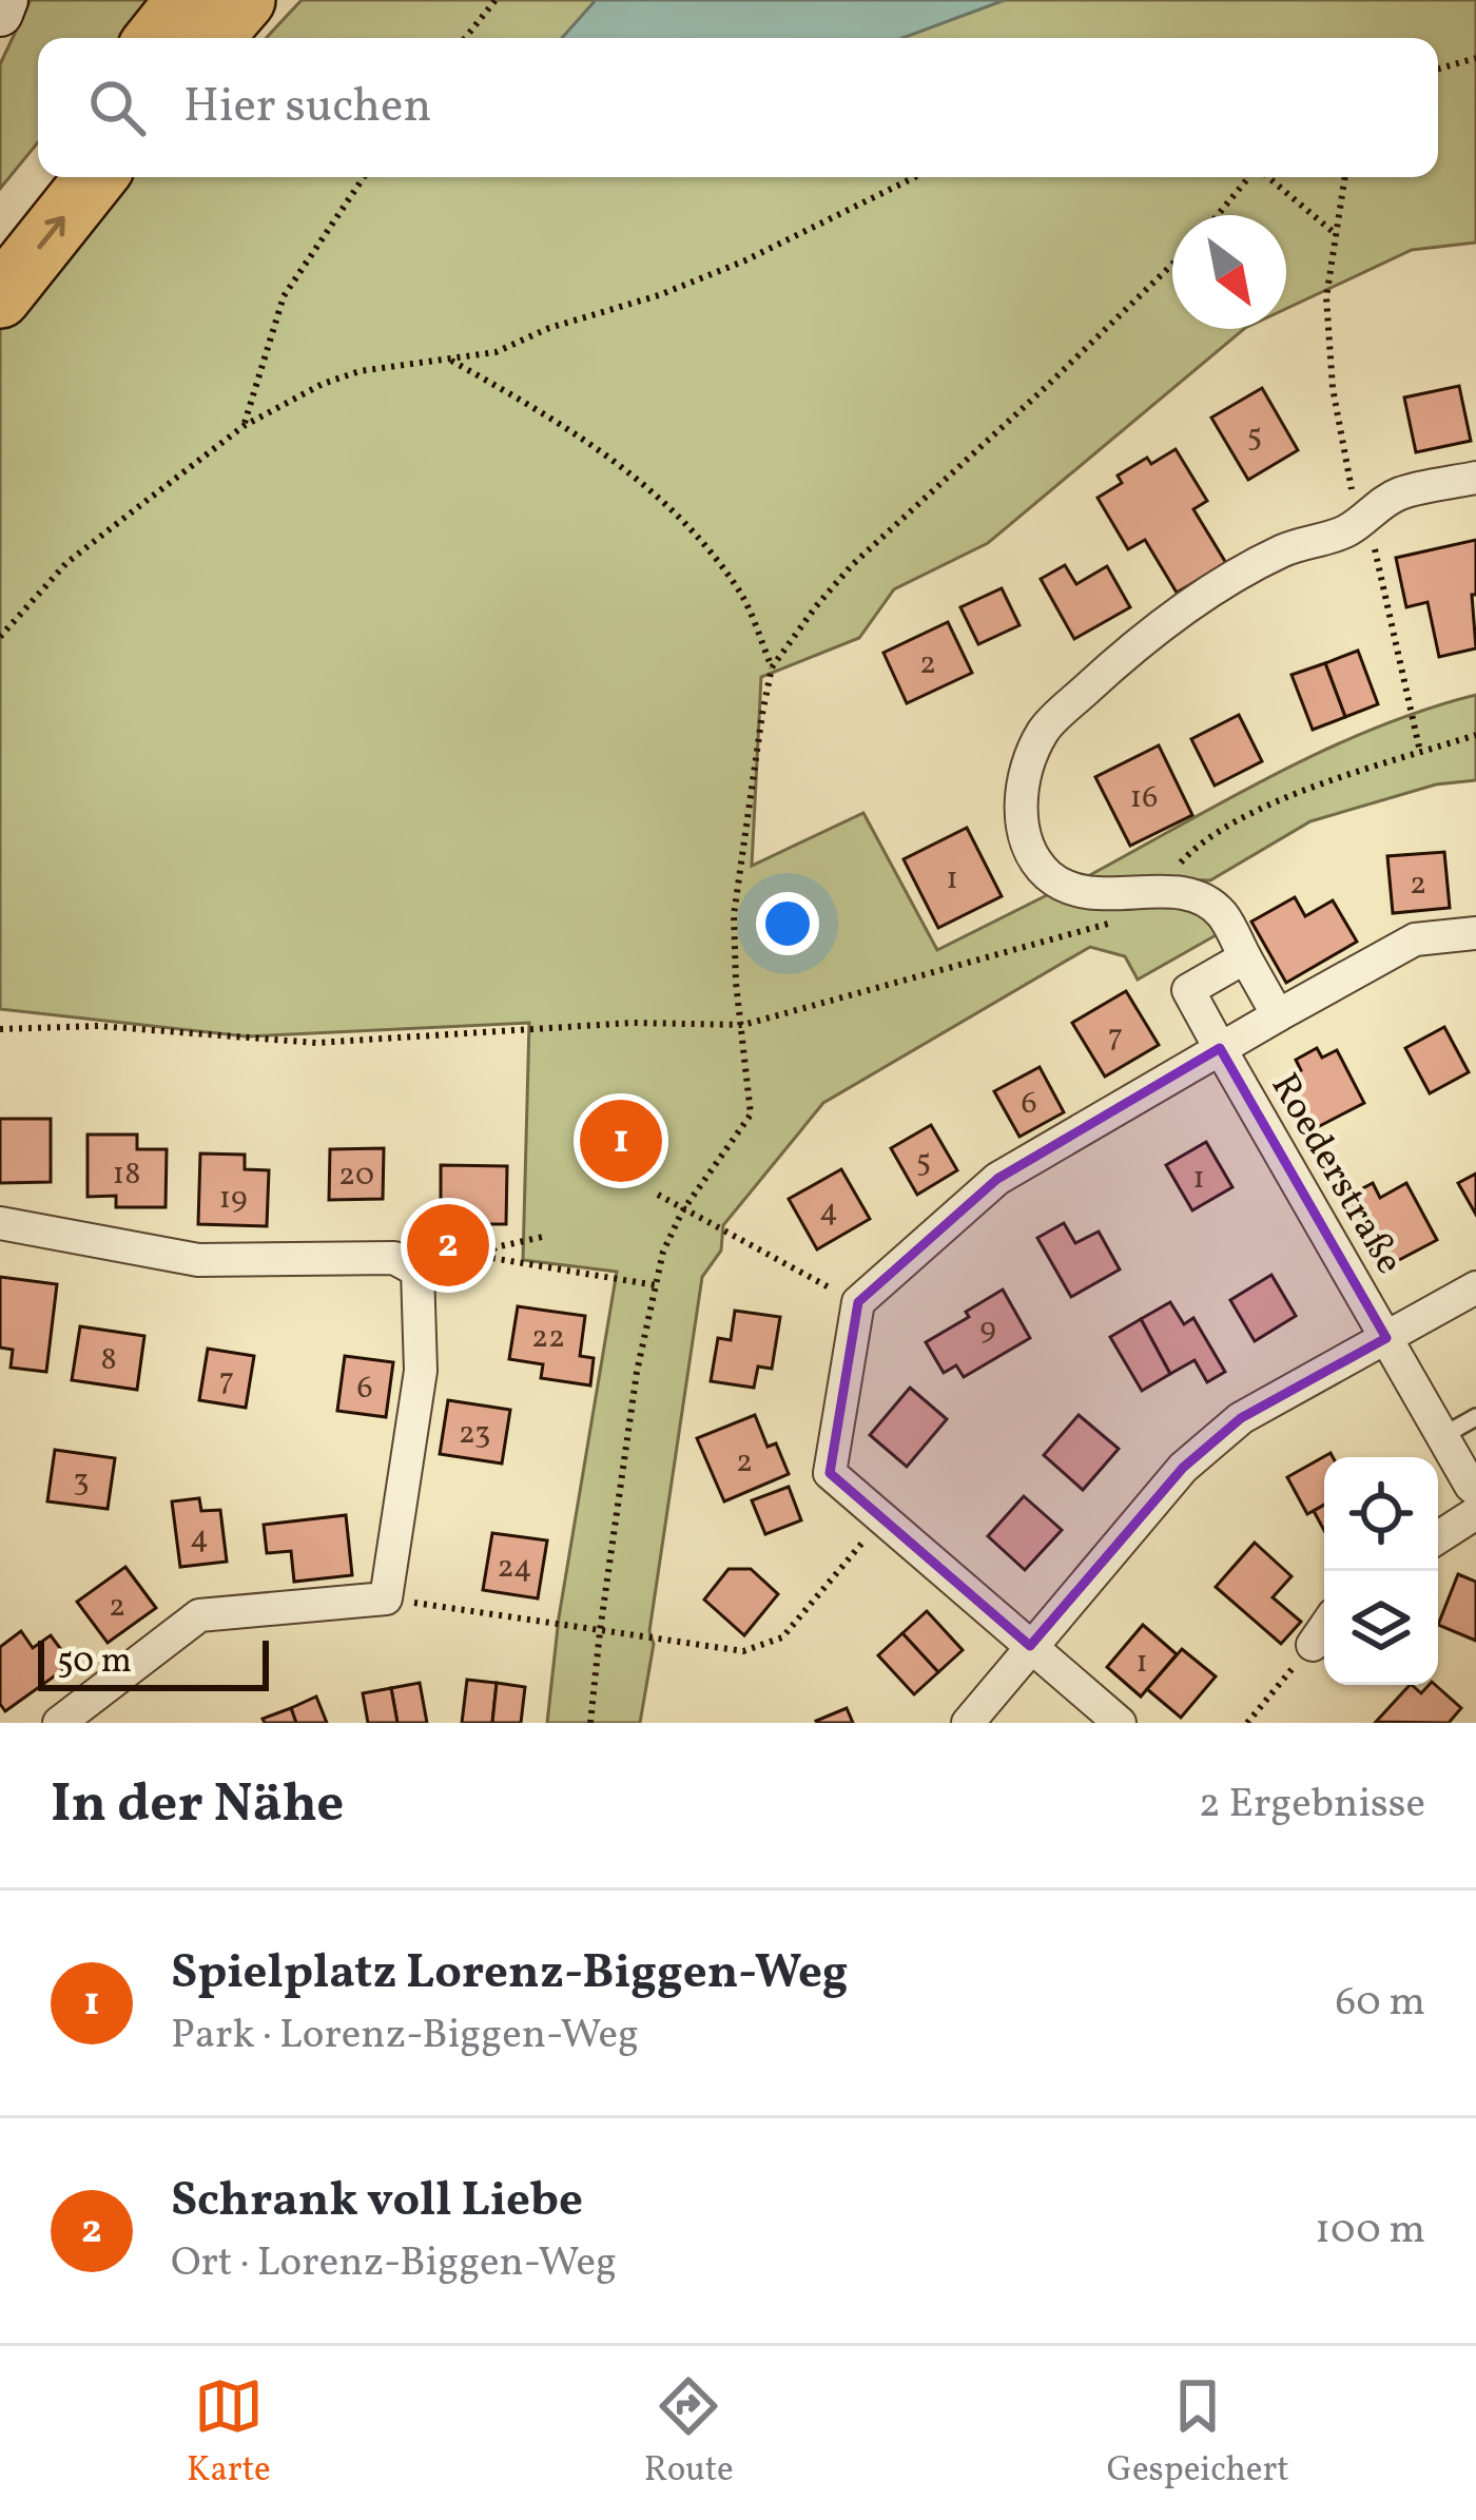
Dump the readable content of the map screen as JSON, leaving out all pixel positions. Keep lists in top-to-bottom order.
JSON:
{
  "streets": {
    "street": ["Roederstraße"]
  },
  "house_numbers": [
    "5",
    "2",
    "16",
    "1",
    "2",
    "7",
    "6",
    "5",
    "18",
    "20",
    "1",
    "19",
    "4",
    "9",
    "22",
    "8",
    "7",
    "6",
    "23",
    "2",
    "3",
    "4",
    "24",
    "2",
    "1"
  ],
  "scale_bar": "50 m",
  "north": "bottom right",
  "page": {
    "search": "Hier suchen",
    "pins": ["1", "2"],
    "scale": "50 m",
    "heading": ["In der Nähe", "2 Ergebnisse"],
    "list": [
      {
        "mark": "1",
        "name": "Spielplatz Lorenz-Biggen-Weg",
        "note": "Park · Lorenz-Biggen-Weg",
        "value": "60 m"
      },
      {
        "mark": "2",
        "name": "Schrank voll Liebe",
        "note": "Ort · Lorenz-Biggen-Weg",
        "value": "100 m"
      }
    ],
    "nav": ["Karte", "Route", "Gespeichert"]
  }
}
